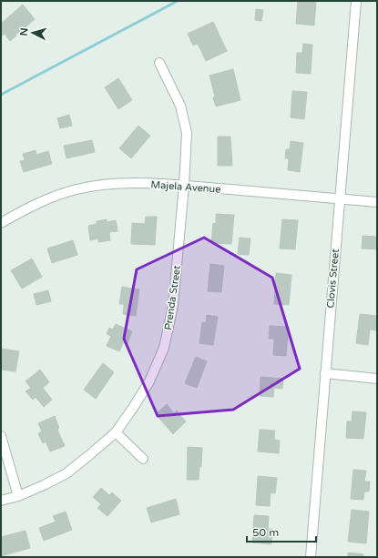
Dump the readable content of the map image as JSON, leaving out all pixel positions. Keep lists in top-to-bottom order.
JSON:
{
  "streets": {
    "street": ["Majela Avenue", "Clovis Street", "Prenda Street"]
  },
  "crossings": [
    ["Majela Avenue", "Clovis Street"],
    ["Majela Avenue", "Prenda Street"]
  ],
  "scale_bar": "50 m",
  "north": "left"
}
